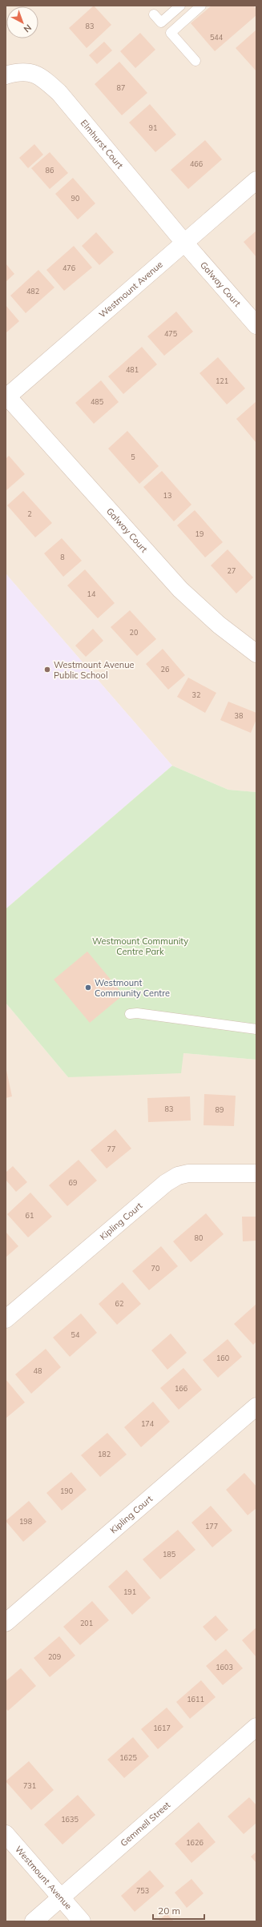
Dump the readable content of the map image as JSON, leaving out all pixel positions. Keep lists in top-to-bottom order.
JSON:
{
  "streets": {
    "street": [
      "Elmhurst Court",
      "Galway Court",
      "Westmount Avenue",
      "Kipling Court",
      "Gemmell Street"
    ]
  },
  "crossings": [
    ["Elmhurst Court", "Galway Court"],
    ["Elmhurst Court", "Westmount Avenue"],
    ["Galway Court", "Westmount Avenue"],
    ["Westmount Avenue", "Gemmell Street"]
  ],
  "parks": ["Westmount Community Centre Park"],
  "places": ["Westmount Avenue Public School", "Westmount Community Centre"],
  "house_numbers": [
    "83",
    "544",
    "87",
    "91",
    "466",
    "86",
    "90",
    "476",
    "482",
    "475",
    "481",
    "121",
    "485",
    "5",
    "13",
    "2",
    "19",
    "8",
    "27",
    "14",
    "20",
    "26",
    "32",
    "38",
    "83",
    "89",
    "77",
    "69",
    "61",
    "80",
    "70",
    "62",
    "54",
    "160",
    "48",
    "166",
    "174",
    "182",
    "190",
    "198",
    "177",
    "185",
    "191",
    "201",
    "209",
    "1603",
    "1611",
    "1617",
    "1625",
    "731",
    "1635",
    "1626",
    "753"
  ],
  "scale_bar": "20 m",
  "north": "bottom right"
}
